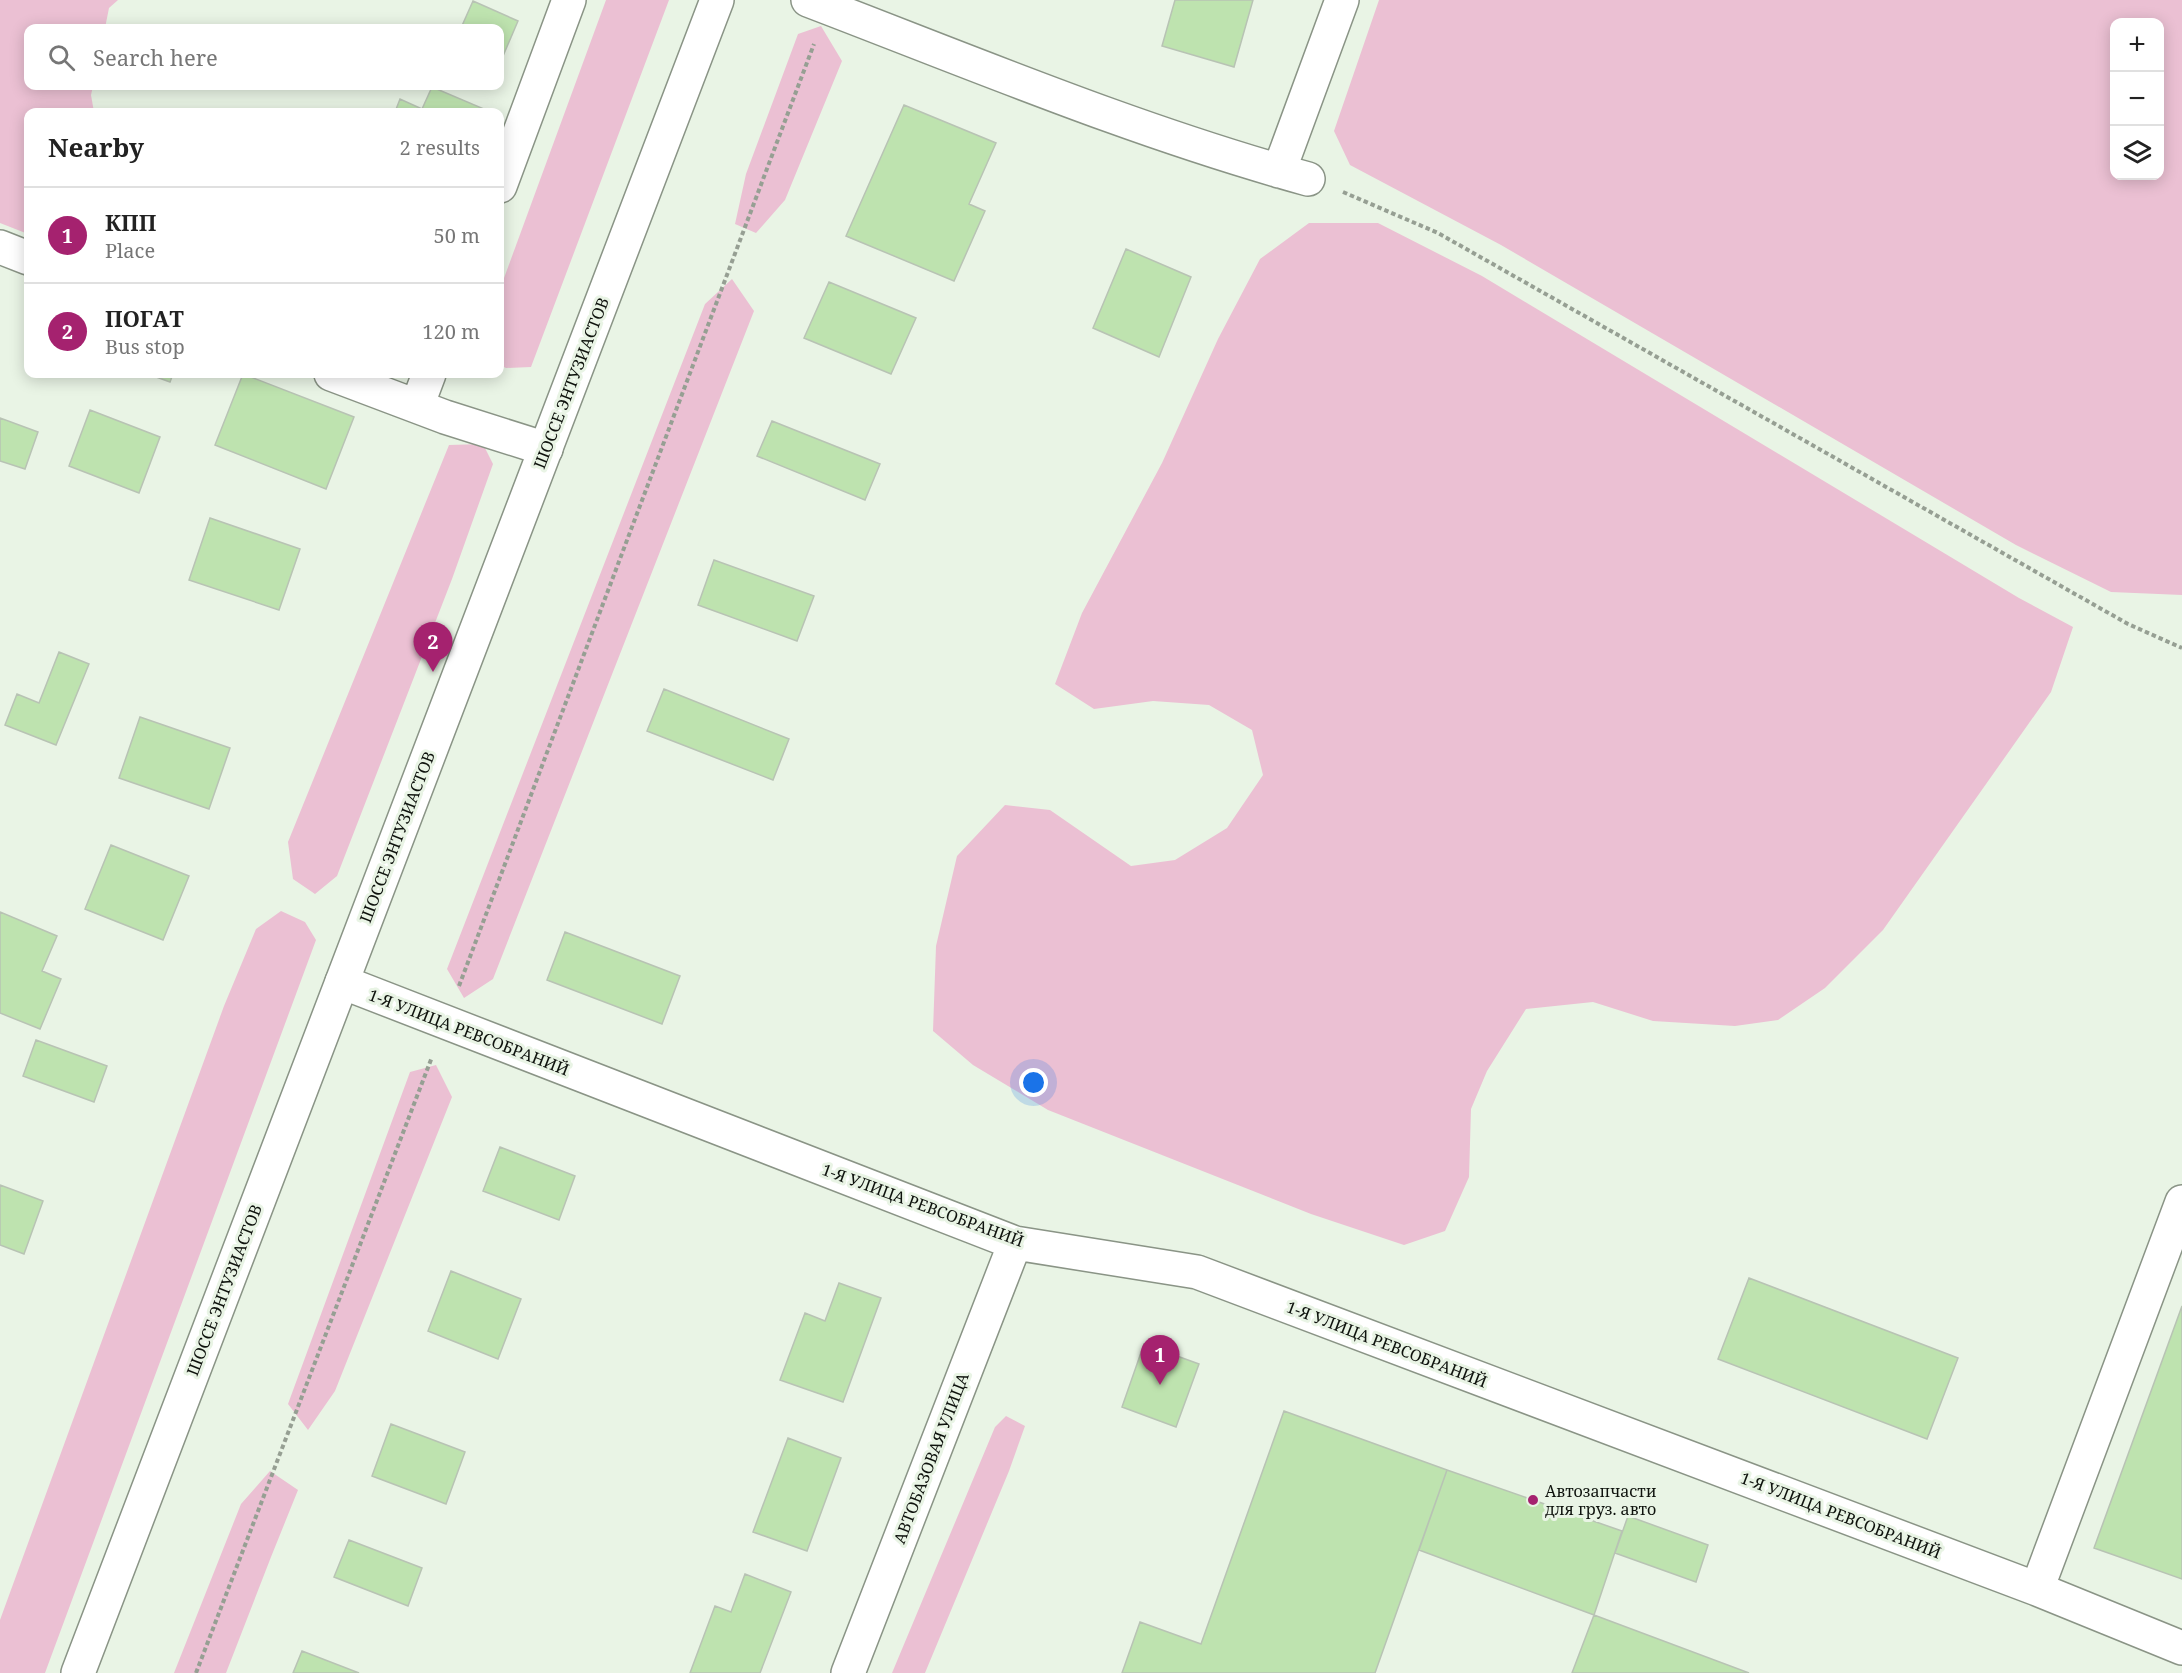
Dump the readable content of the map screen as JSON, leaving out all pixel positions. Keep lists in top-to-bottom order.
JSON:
{
  "streets": {
    "street": ["ШОССЕ ЭНТУЗИАСТОВ", "1-Я УЛИЦА РЕВСОБРАНИЙ", "АВТОБАЗОВАЯ УЛИЦА"]
  },
  "crossings": [
    ["ШОССЕ ЭНТУЗИАСТОВ", "1-Я УЛИЦА РЕВСОБРАНИЙ"],
    ["1-Я УЛИЦА РЕВСОБРАНИЙ", "АВТОБАЗОВАЯ УЛИЦА"]
  ],
  "places": ["Автозапчасти для груз. авто"],
  "page": {
    "map_buttons": ["+", "−"],
    "search": "Search here",
    "heading": ["Nearby", "2 results"],
    "list": [
      {
        "mark": "1",
        "name": "КПП",
        "note": "Place",
        "value": "50 m"
      },
      {
        "mark": "2",
        "name": "ПОГАТ",
        "note": "Bus stop",
        "value": "120 m"
      }
    ],
    "pins": ["2", "1"]
  }
}
